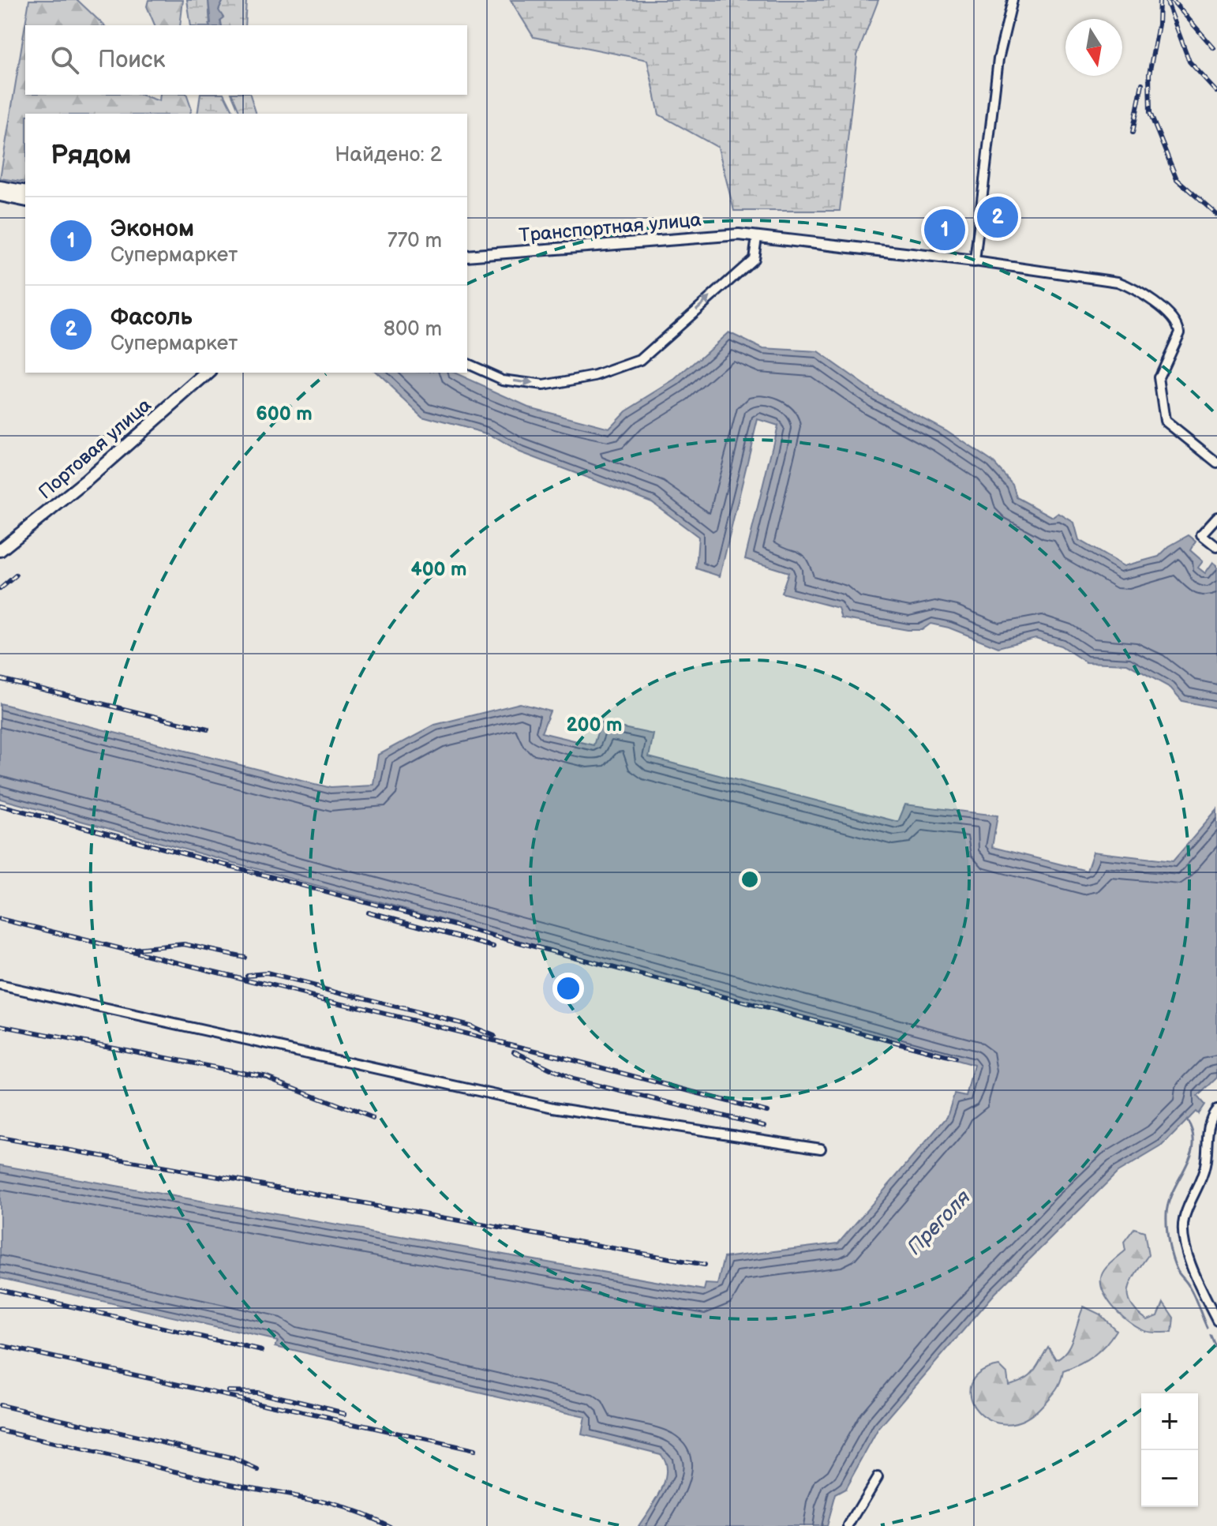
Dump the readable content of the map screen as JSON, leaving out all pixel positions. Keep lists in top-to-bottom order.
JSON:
{
  "streets": {
    "main road": ["Портовая улица"],
    "street": ["Транспортная улица"]
  },
  "water": ["Преголя"],
  "north": "bottom",
  "page": {
    "search": "Поиск",
    "heading": ["Рядом", "Найдено: 2"],
    "pins": ["2", "1"],
    "list": [
      {
        "mark": "1",
        "name": "Эконом",
        "note": "Супермаркет",
        "value": "770 m"
      },
      {
        "mark": "2",
        "name": "Фасоль",
        "note": "Супермаркет",
        "value": "800 m"
      }
    ],
    "map_buttons": ["+", "−"]
  },
  "rings": ["600 m", "400 m", "200 m"]
}
